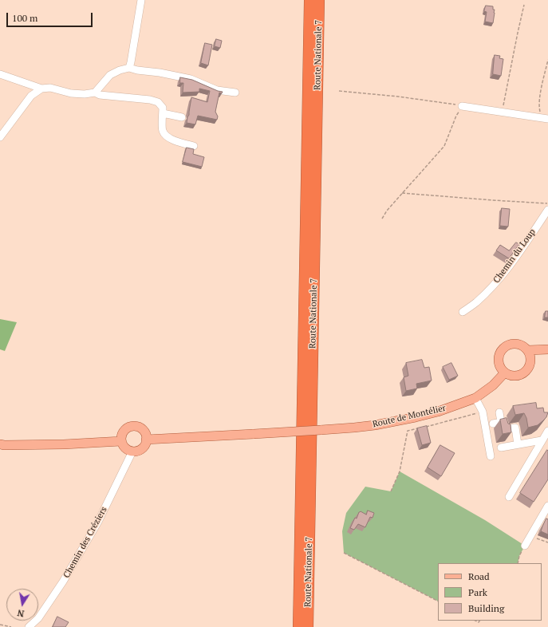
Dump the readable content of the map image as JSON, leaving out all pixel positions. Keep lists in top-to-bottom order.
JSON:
{
  "streets": {
    "highway": ["Route Nationale 7"],
    "main road": ["Route de Montélier"],
    "street": ["Chemin du Loup", "Chemin des Créziers"]
  },
  "crossings": [
    ["Route de Montélier", "Chemin des Créziers"]
  ],
  "legend": ["Road", "Park", "Building"],
  "scale_bar": "100 m",
  "north": "bottom"
}
